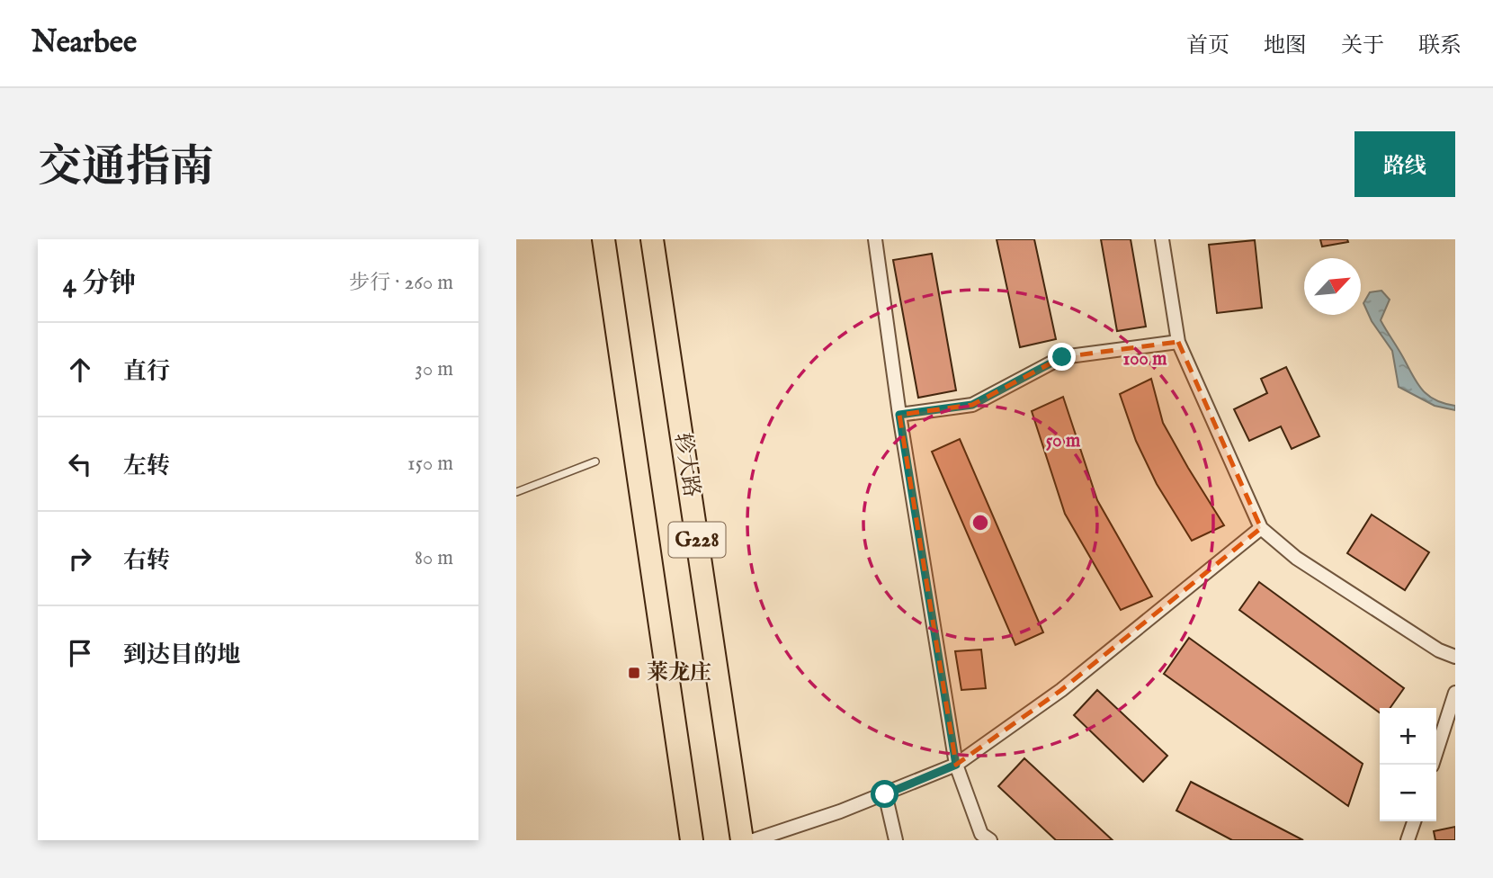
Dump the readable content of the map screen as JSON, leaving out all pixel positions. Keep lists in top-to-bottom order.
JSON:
{
  "streets": {
    "highway": ["轸大路", "G228"]
  },
  "places": {
    "transit": ["莱龙庄"]
  },
  "north": "top right",
  "page": {
    "header": "Nearbee",
    "nav": [
      "首页",
      "地图",
      "关于",
      "联系"
    ],
    "title": "交通指南",
    "buttons": "路线",
    "heading": ["4 分钟", "步行 · 260 m"],
    "list": [
      ["直行", "30 m"],
      ["左转", "150 m"],
      ["右转", "80 m"],
      "到达目的地"
    ],
    "map_buttons": ["+", "−"]
  },
  "rings": ["100 m", "50 m"]
}
